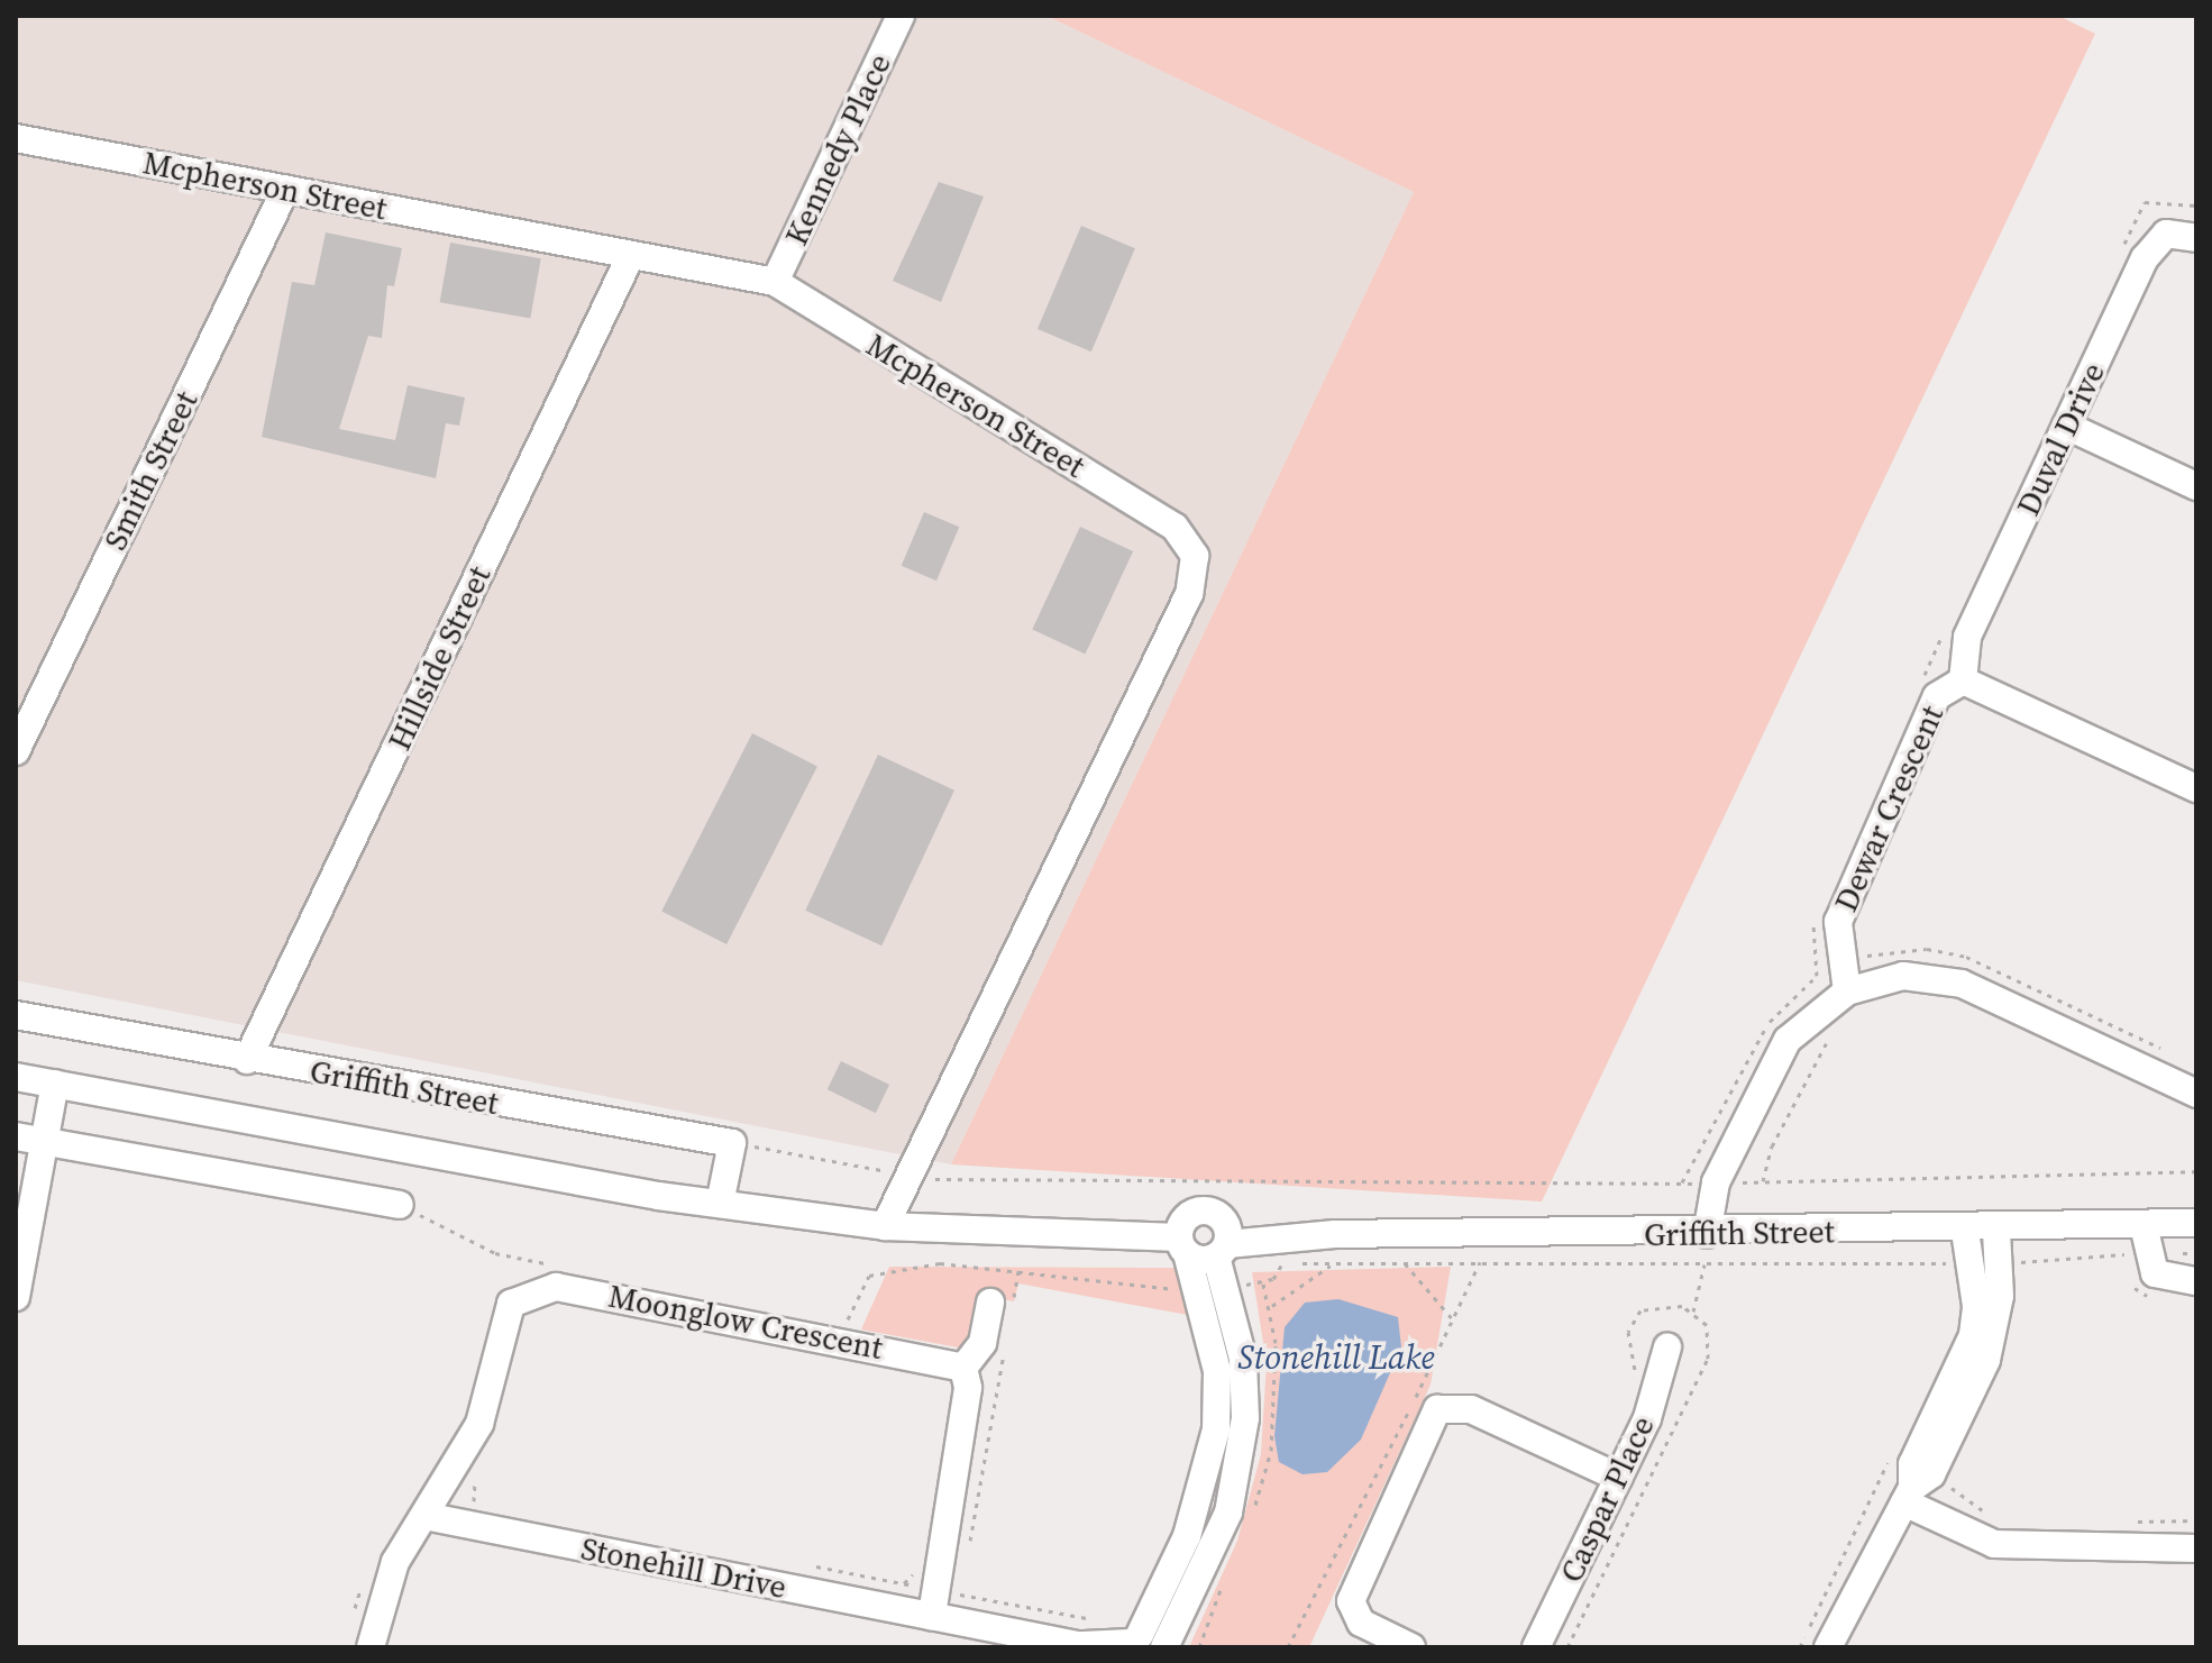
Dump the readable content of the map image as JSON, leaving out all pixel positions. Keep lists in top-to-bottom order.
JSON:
{
  "streets": {
    "street": [
      "Kennedy Place",
      "Mcpherson Street",
      "Duval Drive",
      "Smith Street",
      "Hillside Street",
      "Dewar Crescent",
      "Griffith Street",
      "Moonglow Crescent",
      "Caspar Place",
      "Stonehill Drive"
    ]
  },
  "crossings": [
    ["Kennedy Place", "Mcpherson Street"],
    ["Mcpherson Street", "Smith Street"],
    ["Mcpherson Street", "Hillside Street"],
    ["Mcpherson Street", "Griffith Street"],
    ["Duval Drive", "Dewar Crescent"],
    ["Hillside Street", "Griffith Street"],
    ["Moonglow Crescent", "Stonehill Drive"]
  ],
  "water": ["Stonehill Lake"]
}
